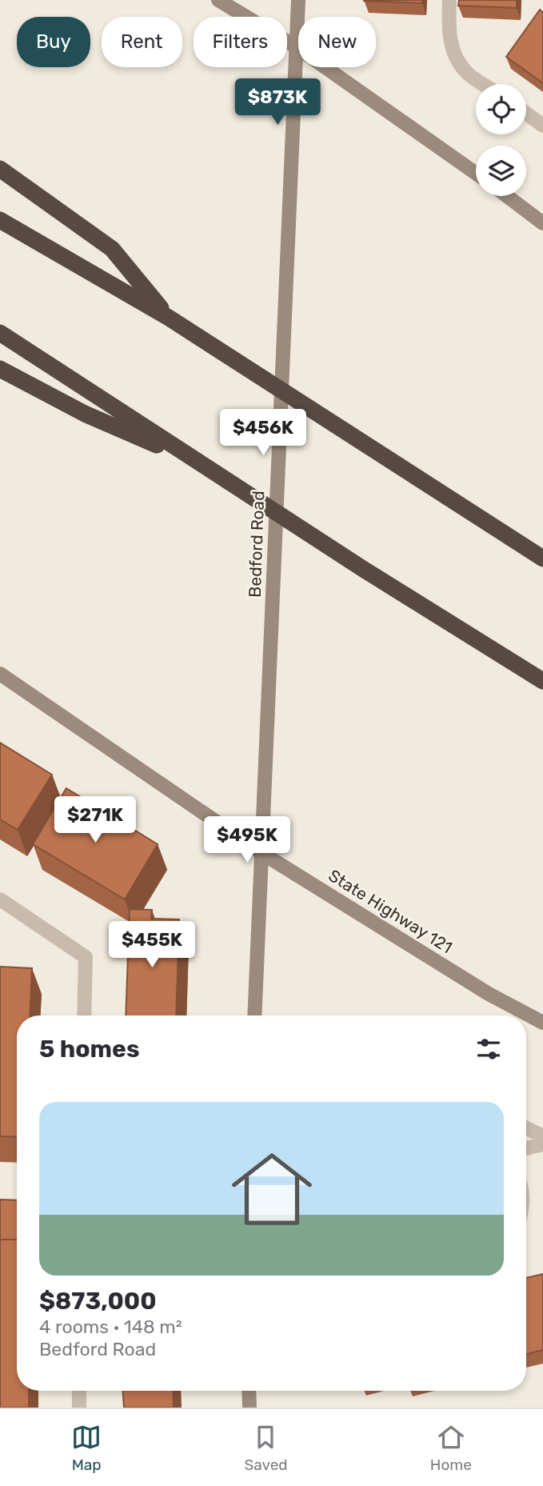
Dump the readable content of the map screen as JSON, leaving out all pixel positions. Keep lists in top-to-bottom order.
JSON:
{
  "streets": {
    "main road": ["Bedford Road", "State Highway 121"]
  },
  "crossings": [
    ["Bedford Road", "State Highway 121"]
  ],
  "page": {
    "chip": [
      "Buy",
      "Rent",
      "Filters",
      "New"
    ],
    "price": [
      "$873K",
      "$456K",
      "$271K",
      "$495K",
      "$455K"
    ],
    "heading": "5 homes",
    "list": [
      {
        "name": "$873,000",
        "note": "4 rooms · 148 m² · Bedford Road"
      }
    ],
    "tabs": ["Map", "Saved", "Home"]
  }
}
